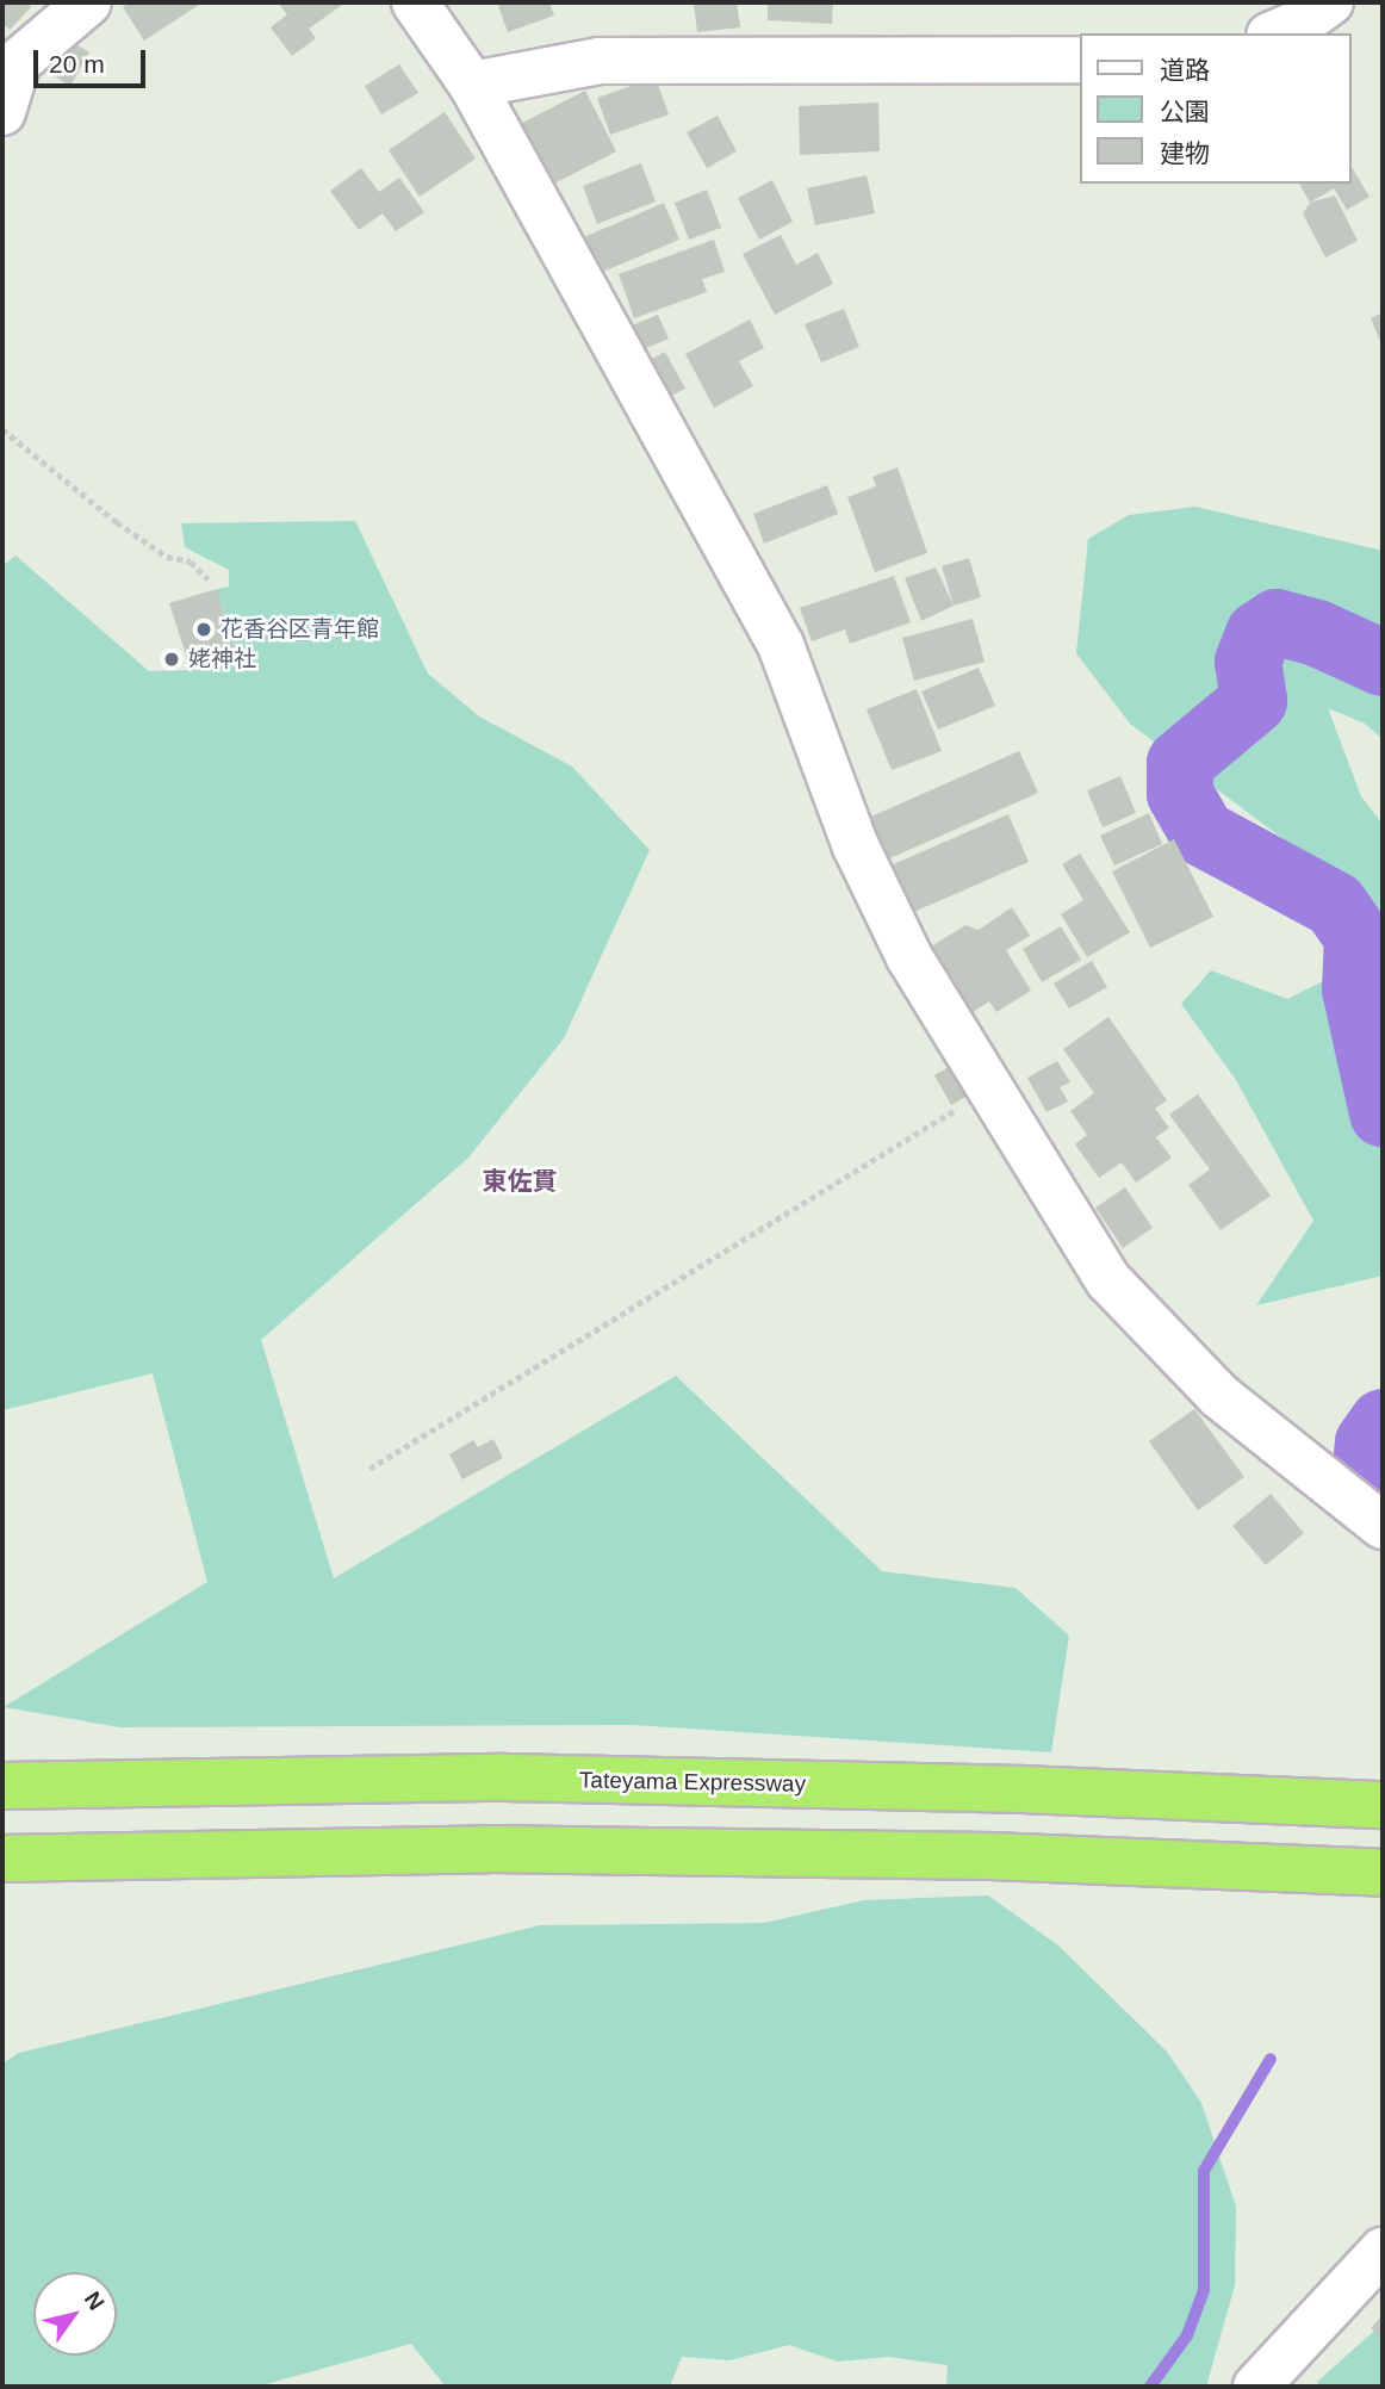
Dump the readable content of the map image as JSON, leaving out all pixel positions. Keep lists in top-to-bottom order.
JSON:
{
  "streets": {
    "highway": ["Tateyama Expressway"]
  },
  "districts": ["東佐貫"],
  "places": ["花香谷区青年館", "姥神社"],
  "legend": ["道路", "公園", "建物"],
  "scale_bar": "20 m",
  "north": "top right"
}
